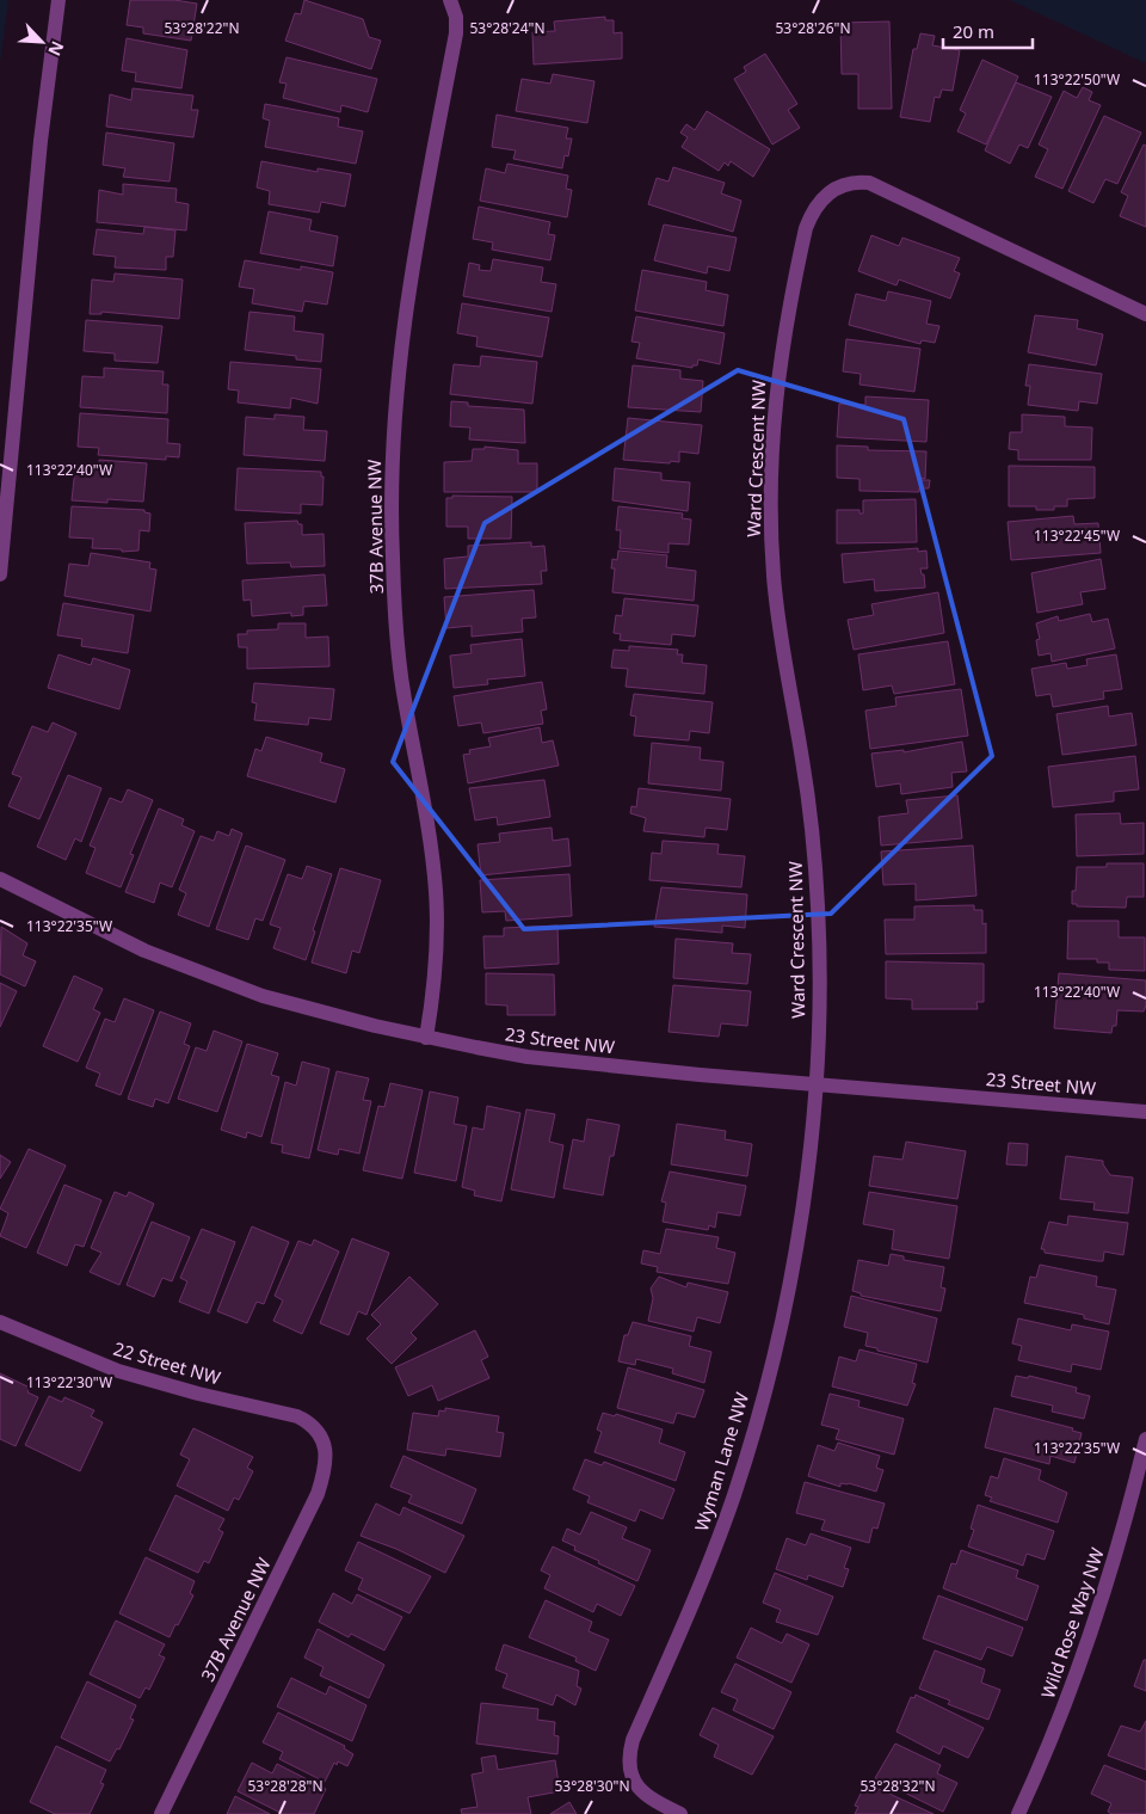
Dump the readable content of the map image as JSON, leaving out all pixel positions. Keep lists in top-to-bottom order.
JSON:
{
  "streets": {
    "street": [
      "Ward Crescent NW",
      "37B Avenue NW",
      "23 Street NW",
      "22 Street NW",
      "Wyman Lane NW",
      "Wild Rose Way NW"
    ]
  },
  "crossings": [
    ["Ward Crescent NW", "23 Street NW"],
    ["Ward Crescent NW", "Wyman Lane NW"],
    ["37B Avenue NW", "23 Street NW"],
    ["37B Avenue NW", "22 Street NW"],
    ["23 Street NW", "Wyman Lane NW"]
  ],
  "scale_bar": "20 m",
  "north": "bottom right",
  "coordinates": [
    "53°28'22\"N",
    "53°28'24\"N",
    "53°28'26\"N",
    "113°22'50\"W",
    "113°22'40\"W",
    "113°22'45\"W",
    "113°22'35\"W",
    "113°22'30\"W",
    "53°28'28\"N",
    "53°28'30\"N",
    "53°28'32\"N"
  ]
}
